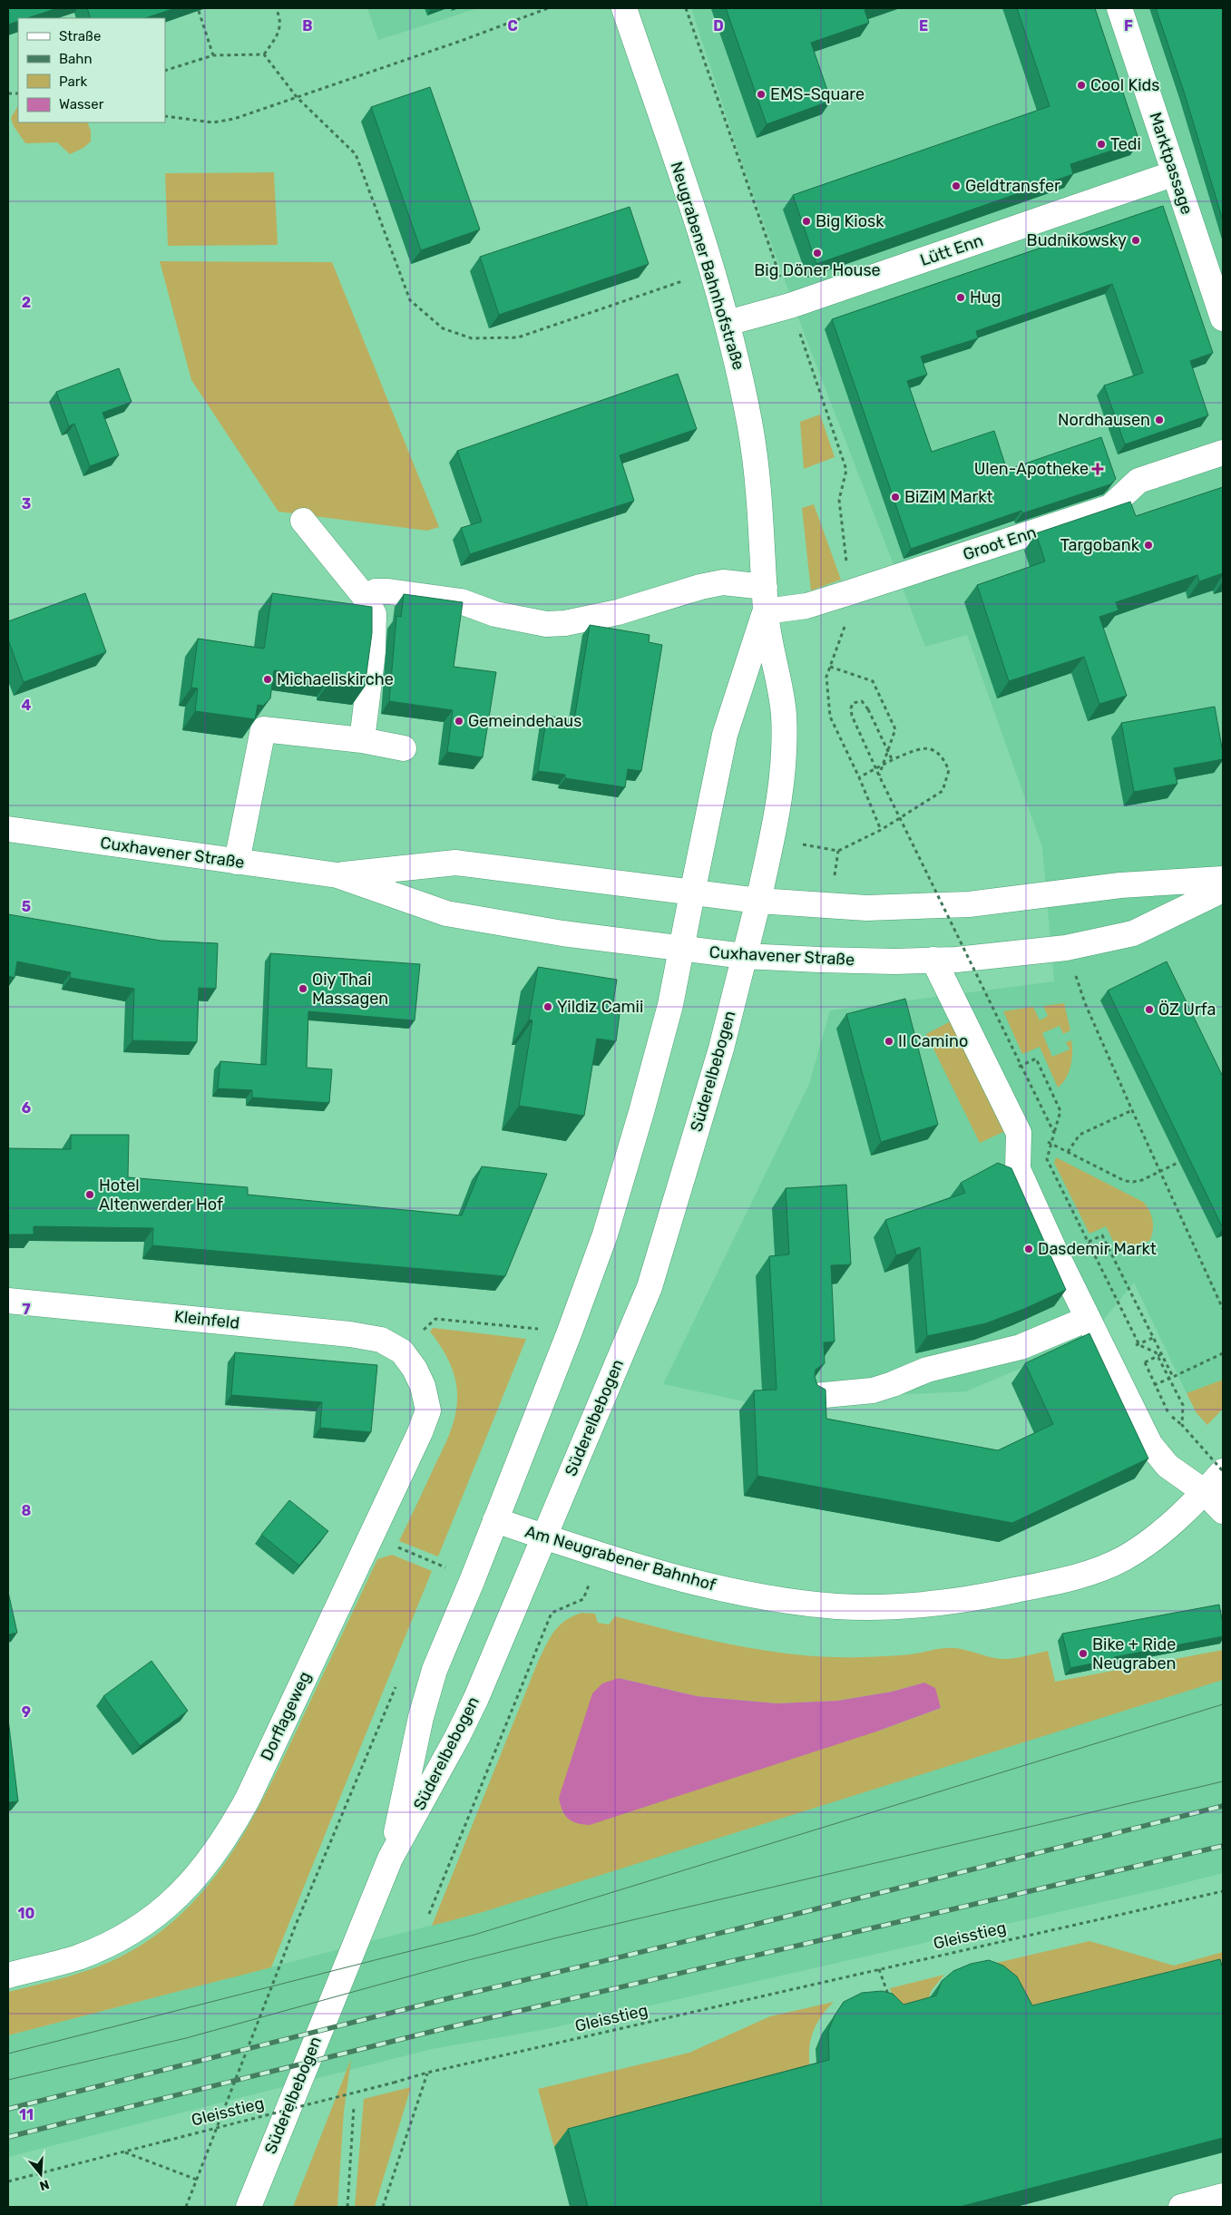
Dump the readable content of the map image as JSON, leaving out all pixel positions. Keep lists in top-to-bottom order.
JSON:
{
  "streets": {
    "street": [
      "Marktpassage",
      "Lütt Enn",
      "Neugrabener Bahnhofstraße",
      "Groot Enn",
      "Cuxhavener Straße",
      "Süderelbebogen",
      "Kleinfeld",
      "Am Neugrabener Bahnhof",
      "Dorflageweg"
    ],
    "path": ["Gleisstieg"]
  },
  "crossings": [
    ["Marktpassage", "Lütt Enn"],
    ["Lütt Enn", "Neugrabener Bahnhofstraße"],
    ["Neugrabener Bahnhofstraße", "Groot Enn"],
    ["Neugrabener Bahnhofstraße", "Cuxhavener Straße"],
    ["Neugrabener Bahnhofstraße", "Süderelbebogen"],
    ["Cuxhavener Straße", "Süderelbebogen"],
    ["Süderelbebogen", "Am Neugrabener Bahnhof"],
    ["Kleinfeld", "Dorflageweg"]
  ],
  "places": {
    "other": [
      "Cool Kids",
      "EMS-Square",
      "Tedi",
      "Geldtransfer",
      "Big Kiosk",
      "Budnikowsky",
      "Big Döner House",
      "Hug",
      "Nordhausen",
      "BiZiM Markt",
      "Targobank",
      "Michaeliskirche",
      "Gemeindehaus",
      "Oiy Thai Massagen",
      "Yildiz Camii",
      "ÖZ Urfa",
      "Il Camino",
      "Hotel Altenwerder Hof",
      "Dasdemir Markt",
      "Bike + Ride Neugraben"
    ],
    "health": ["Ulen-Apotheke"]
  },
  "legend": [
    "Straße",
    "Bahn",
    "Park",
    "Wasser"
  ],
  "north": "bottom",
  "grid": {
    "columns": [
      "B",
      "C",
      "D",
      "E",
      "F"
    ],
    "rows": [
      "2",
      "3",
      "4",
      "5",
      "6",
      "7",
      "8",
      "9",
      "10",
      "11"
    ]
  }
}
